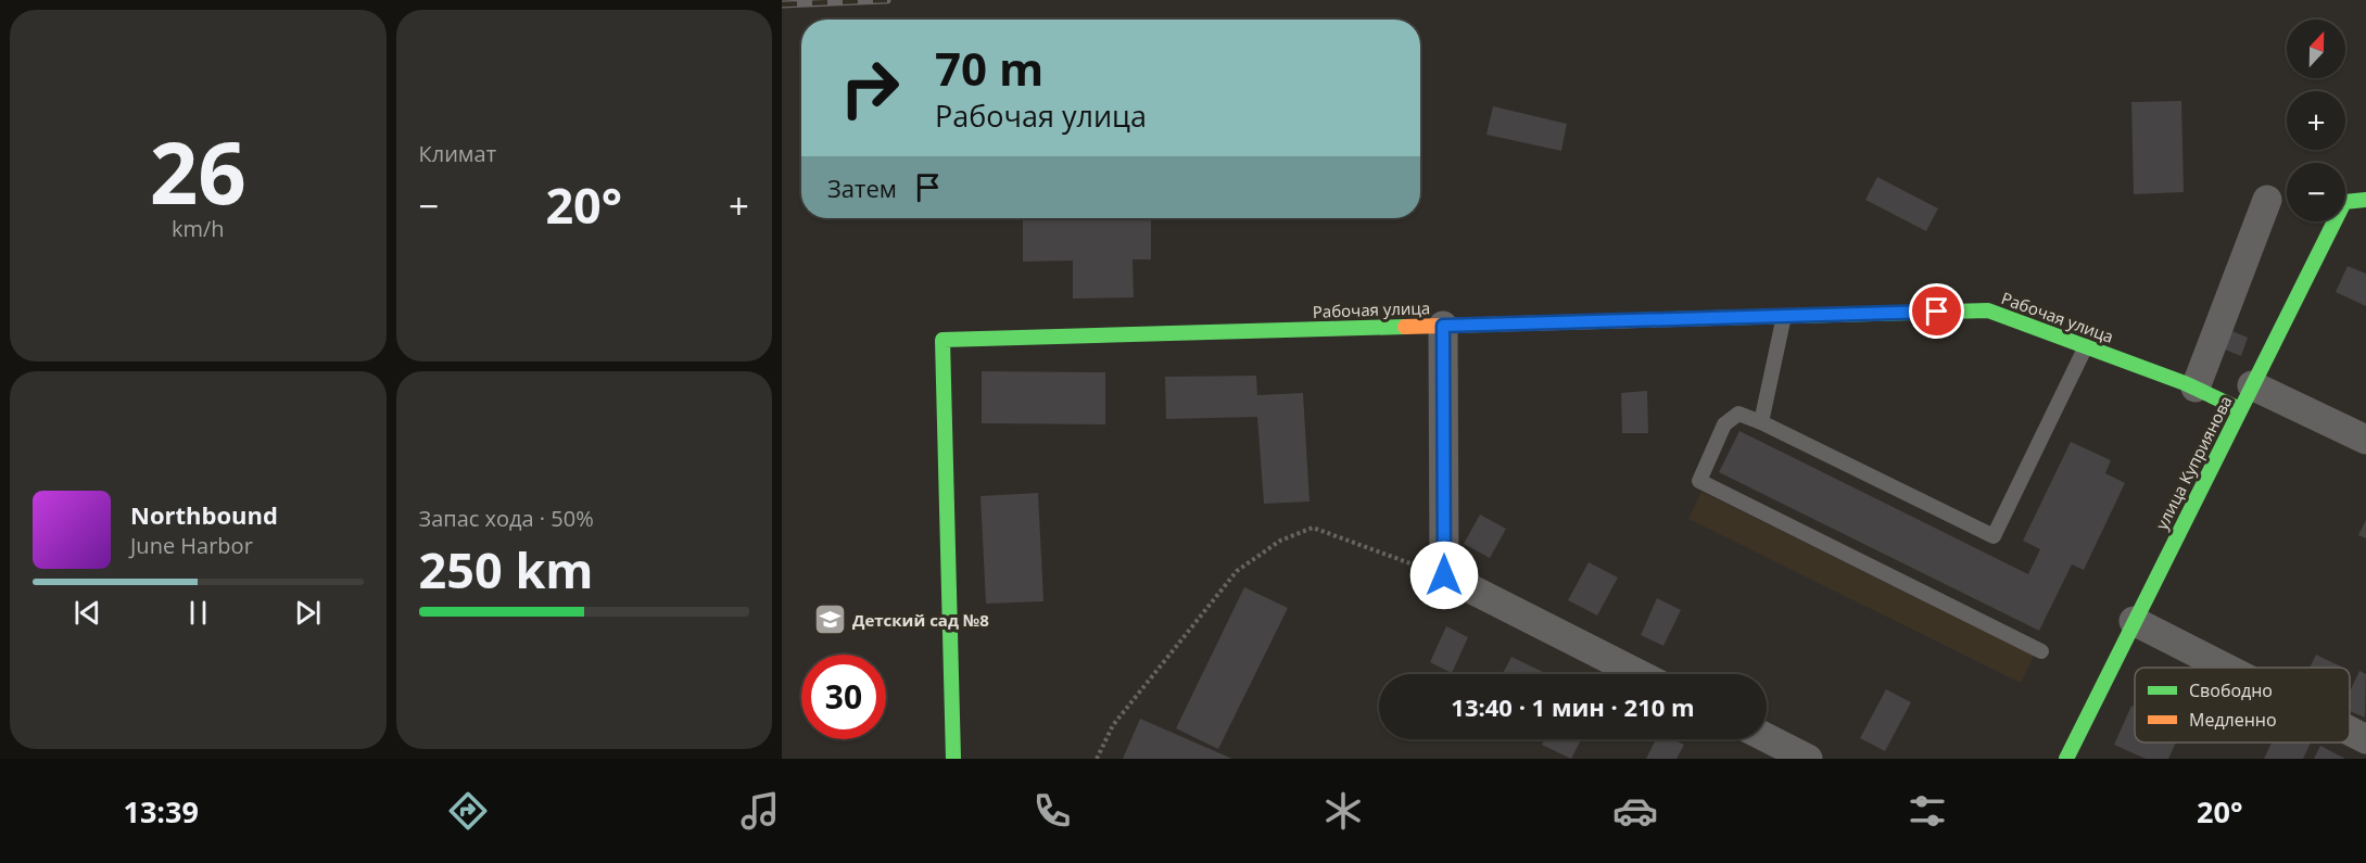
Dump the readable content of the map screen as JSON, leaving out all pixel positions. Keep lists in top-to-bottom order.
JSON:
{
  "streets": {
    "street": ["Рабочая улица", "улица Куприянова"]
  },
  "crossings": [
    ["Рабочая улица", "улица Куприянова"]
  ],
  "places": {
    "school or university": ["Детский сад №8"]
  },
  "legend": ["Свободно", "Медленно"],
  "north": "top",
  "page": {
    "tile": [
      ["26", "km/h"],
      "Климат",
      ["Запас хода · 50%", "250 km"]
    ],
    "map_buttons": ["+", "−"],
    "turn": ["70 m", "Рабочая улица"],
    "then": "Затем",
    "heat": ["−", "20°", "+"],
    "song": ["Northbound", "June Harbor"],
    "limit": "30",
    "trip": "13:40 · 1 мин · 210 m",
    "tabs": ["13:39", "20°"]
  }
}
